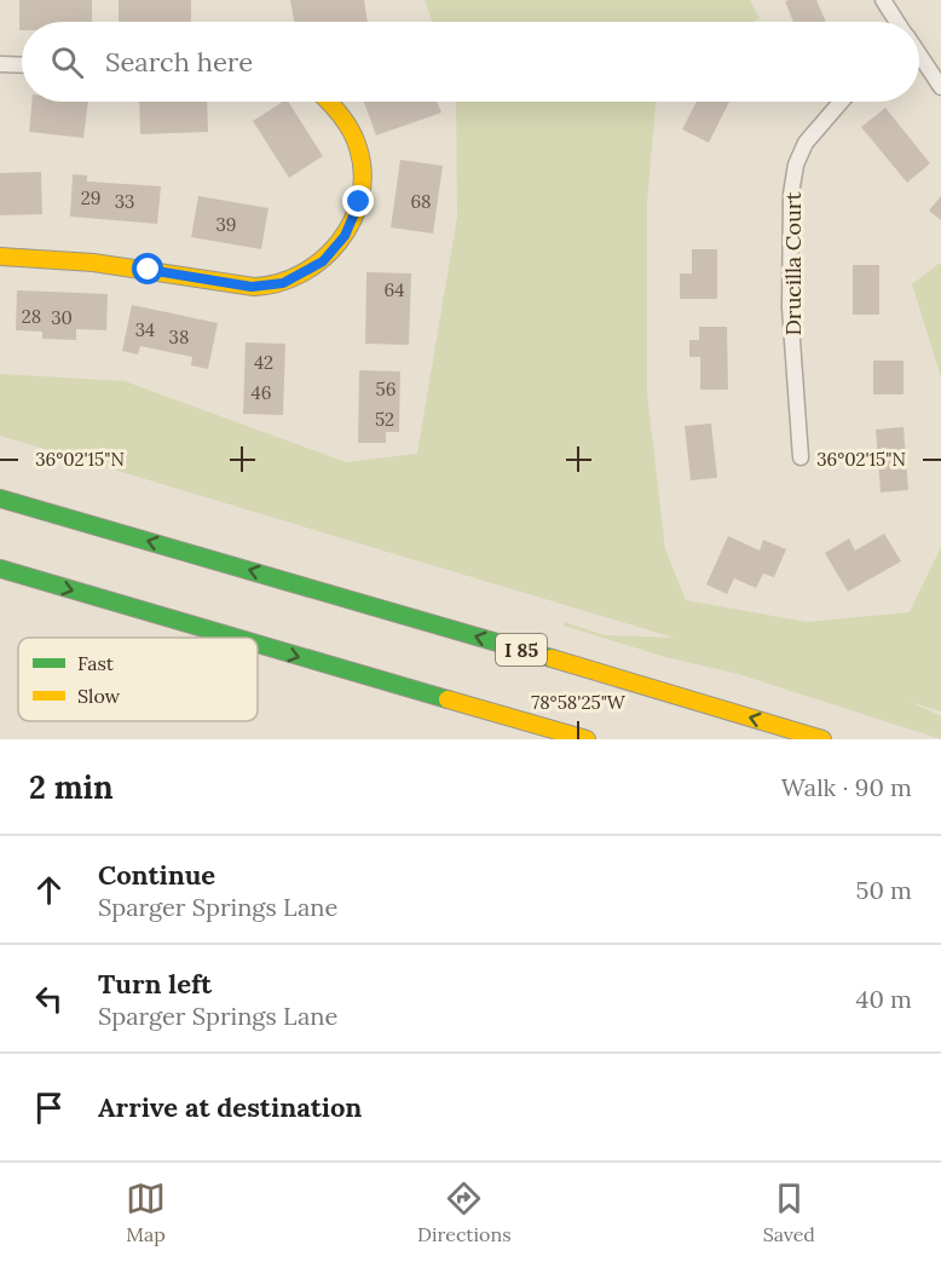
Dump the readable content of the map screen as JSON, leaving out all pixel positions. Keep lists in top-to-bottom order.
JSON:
{
  "streets": {
    "main road": ["I 85"],
    "street": ["Drucilla Court"]
  },
  "house_numbers": [
    "29",
    "33",
    "68",
    "39",
    "64",
    "28",
    "30",
    "34",
    "38",
    "42",
    "56",
    "46",
    "52"
  ],
  "legend": ["Fast", "Slow"],
  "page": {
    "search": "Search here",
    "heading": ["2 min", "Walk · 90 m"],
    "list": [
      ["Continue", "Sparger Springs Lane", "50 m"],
      ["Turn left", "Sparger Springs Lane", "40 m"],
      "Arrive at destination"
    ],
    "nav": ["Map", "Directions", "Saved"]
  },
  "coordinates": ["36°02'15\"N", "78°58'25\"W"]
}
